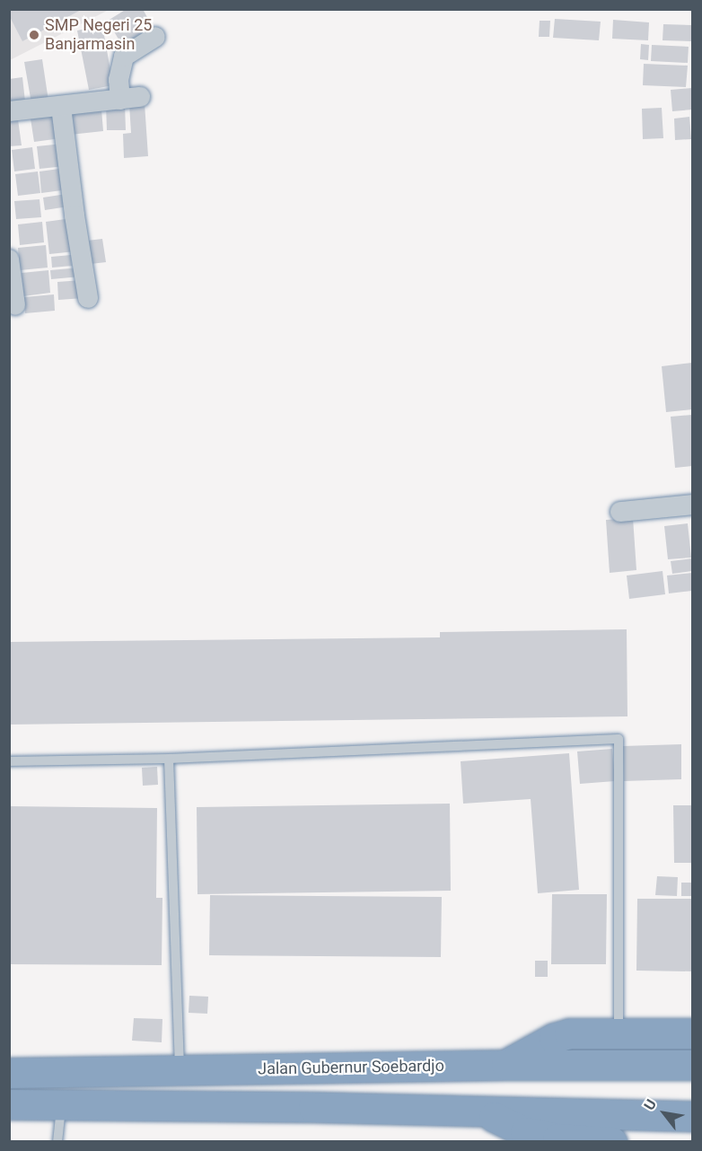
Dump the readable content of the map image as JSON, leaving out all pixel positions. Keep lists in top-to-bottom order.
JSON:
{
  "streets": {
    "highway": ["Jalan Gubernur Soebardjo"]
  },
  "places": ["SMP Negeri 25 Banjarmasin"],
  "north": "top left"
}
